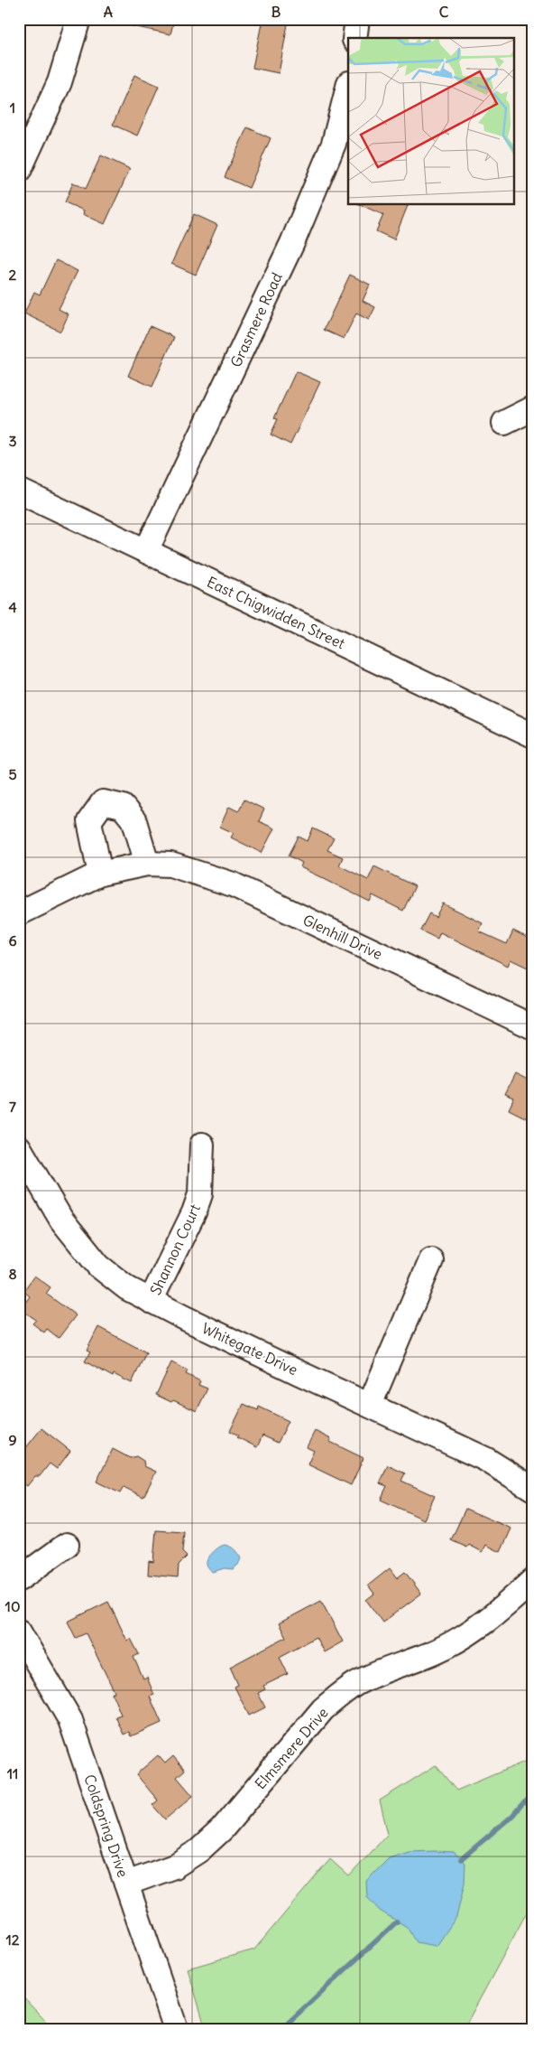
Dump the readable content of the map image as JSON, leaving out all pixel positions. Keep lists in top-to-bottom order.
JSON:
{
  "streets": {
    "street": [
      "Grasmere Road",
      "East Chigwidden Street",
      "Glenhill Drive",
      "Shannon Court",
      "Whitegate Drive",
      "Elmsmere Drive",
      "Coldspring Drive"
    ]
  },
  "crossings": [
    ["Grasmere Road", "East Chigwidden Street"],
    ["Shannon Court", "Whitegate Drive"],
    ["Elmsmere Drive", "Coldspring Drive"]
  ],
  "grid": {
    "columns": ["A", "B", "C"],
    "rows": [
      "1",
      "2",
      "3",
      "4",
      "5",
      "6",
      "7",
      "8",
      "9",
      "10",
      "11",
      "12"
    ]
  }
}
